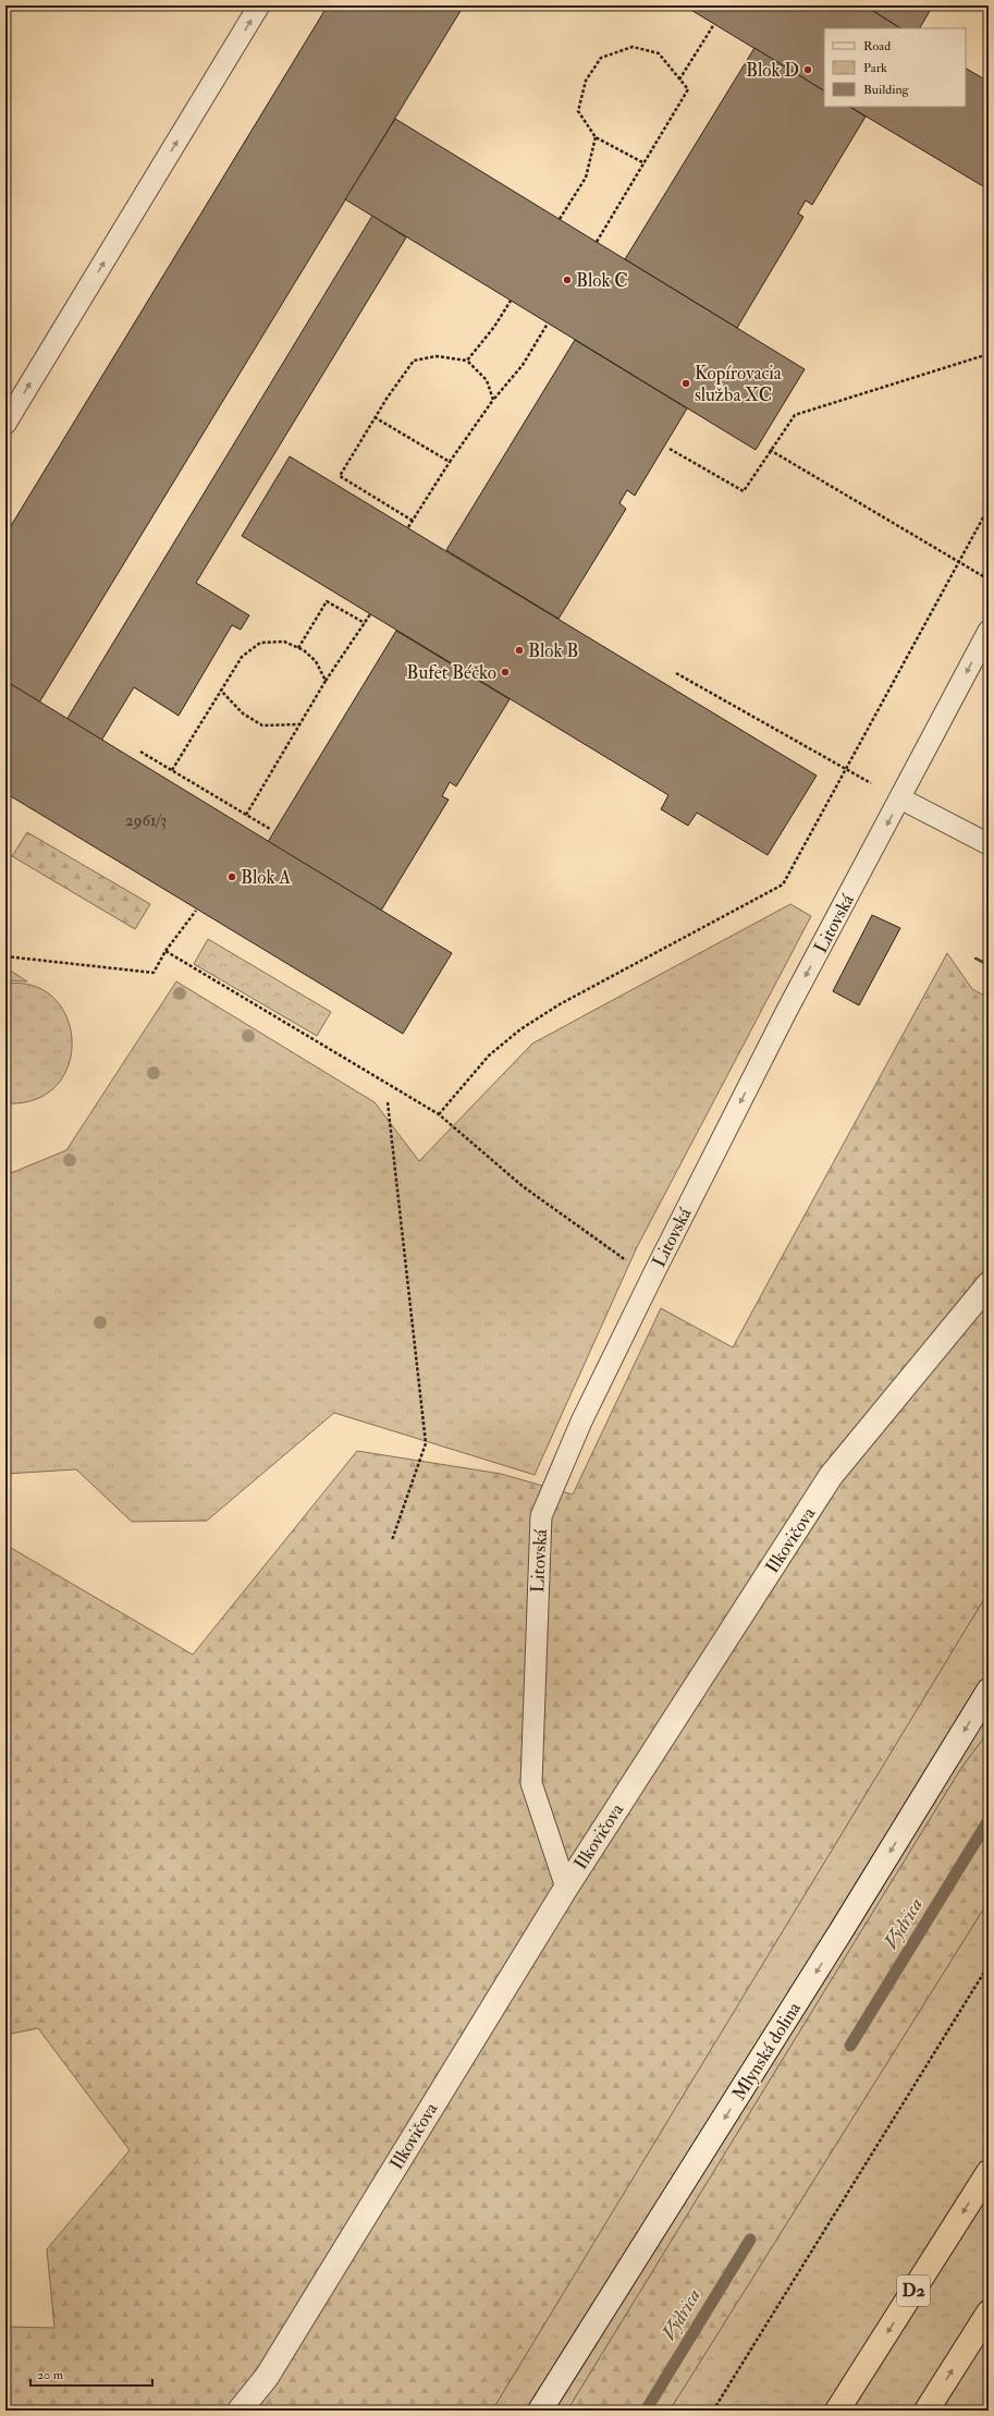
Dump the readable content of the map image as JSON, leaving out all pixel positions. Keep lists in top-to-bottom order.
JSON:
{
  "streets": {
    "highway": ["D2"],
    "street": ["Ilkovičova", "Mlynská dolina"],
    "lane": ["Litovská"]
  },
  "crossings": [
    ["Litovská", "Ilkovičova"]
  ],
  "one_way": ["Litovská", "Mlynská dolina"],
  "water": ["Vydrica"],
  "places": [
    "Blok D",
    "Blok C",
    "Kopírovacia služba XC",
    "Blok B",
    "Bufet Béčko",
    "Blok A"
  ],
  "house_numbers": ["2961/3"],
  "legend": ["Road", "Park", "Building"],
  "scale_bar": "20 m"
}
